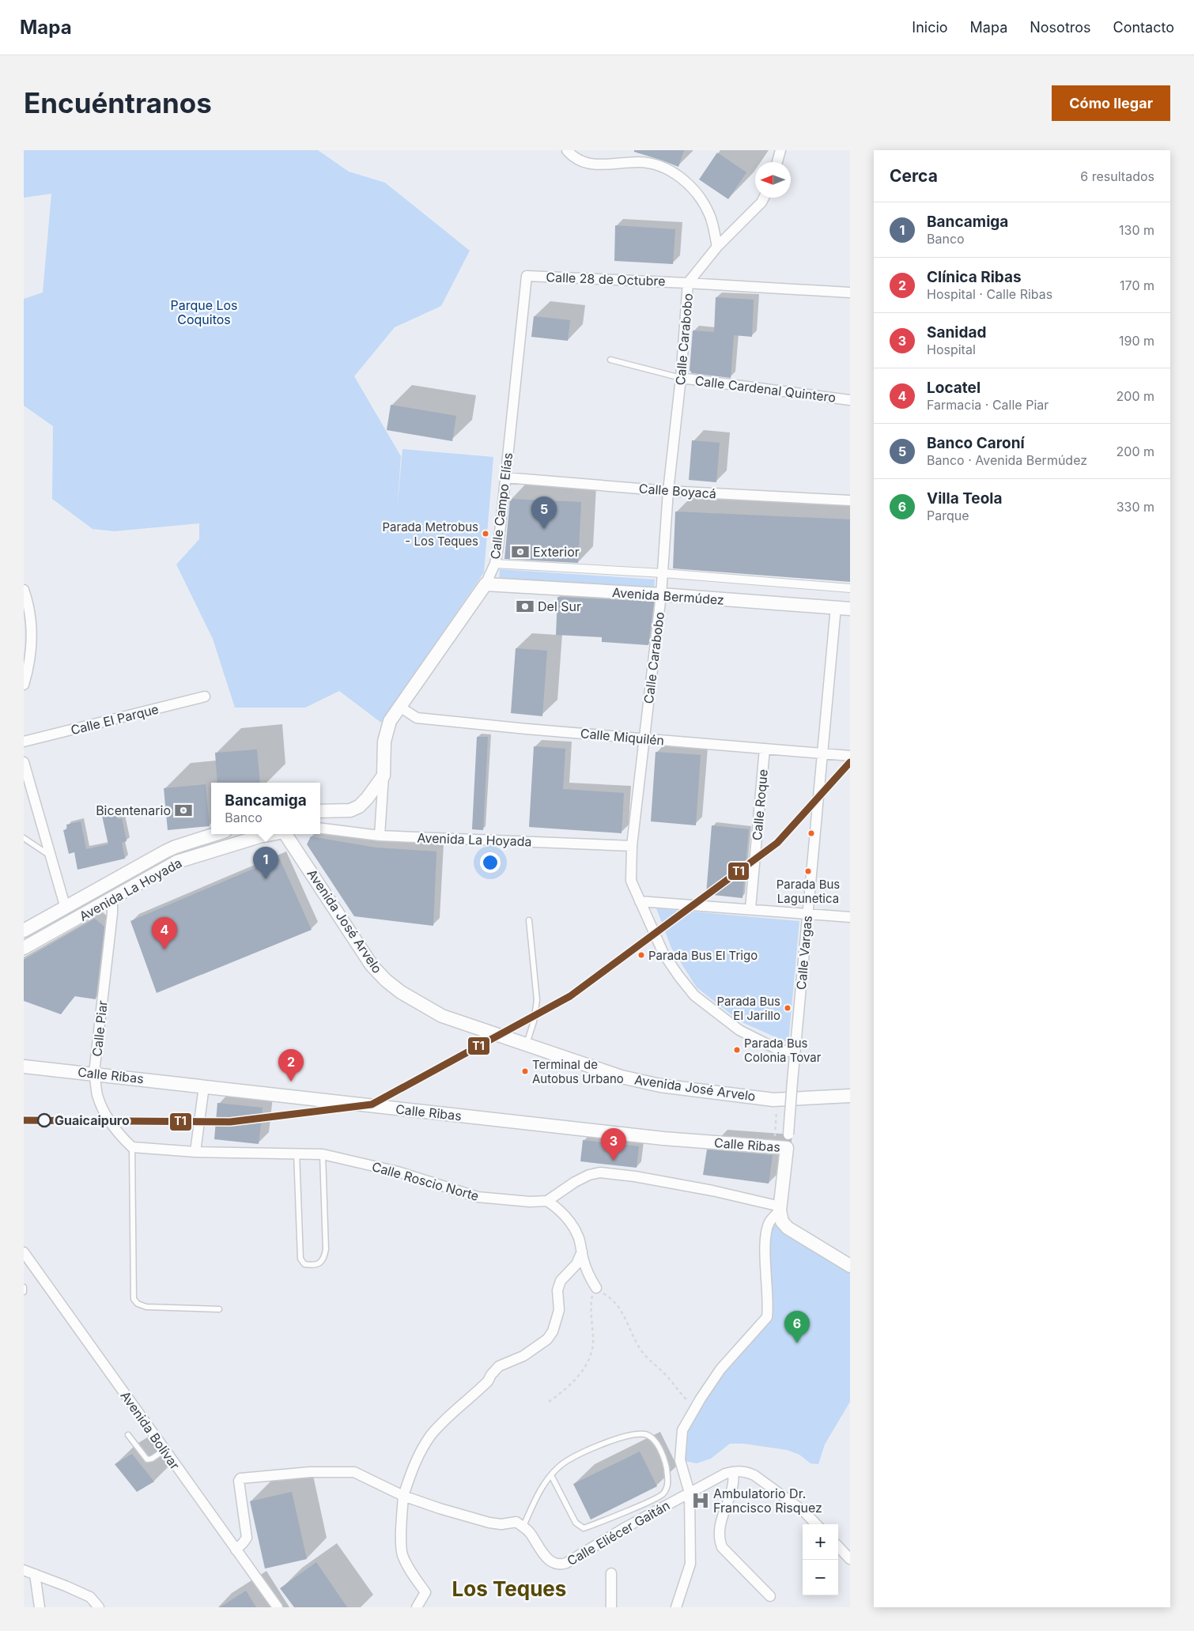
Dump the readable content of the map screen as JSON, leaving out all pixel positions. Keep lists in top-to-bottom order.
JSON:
{
  "streets": {
    "street": [
      "Calle 28 de Octubre",
      "Calle Carabobo",
      "Calle Cardenal Quintero",
      "Calle Boyacá",
      "Calle Campo Elías",
      "Avenida Bermúdez",
      "Calle El Parque",
      "Calle Miquilén",
      "Calle Roque",
      "Avenida La Hoyada",
      "Avenida José Arvelo",
      "Calle Vargas",
      "Calle Piar",
      "Calle Ribas",
      "Calle Roscio Norte",
      "Avenida Bolívar",
      "Calle Eliécer Gaitán"
    ]
  },
  "crossings": [
    ["Calle 28 de Octubre", "Calle Carabobo"],
    ["Calle 28 de Octubre", "Calle Campo Elías"],
    ["Calle Carabobo", "Calle Cardenal Quintero"],
    ["Calle Carabobo", "Calle Boyacá"],
    ["Calle Carabobo", "Avenida Bermúdez"],
    ["Calle Carabobo", "Calle Miquilén"],
    ["Calle Carabobo", "Avenida La Hoyada"],
    ["Calle Carabobo", "Calle Vargas"],
    ["Calle Boyacá", "Calle Campo Elías"],
    ["Calle Campo Elías", "Avenida Bermúdez"],
    ["Calle Campo Elías", "Calle Miquilén"],
    ["Avenida Bermúdez", "Calle Vargas"],
    ["Calle Miquilén", "Calle Roque"],
    ["Calle Miquilén", "Calle Vargas"],
    ["Avenida La Hoyada", "Calle Piar"],
    ["Calle Vargas", "Calle Ribas"],
    ["Calle Piar", "Calle Ribas"],
    ["Calle Piar", "Calle Roscio Norte"]
  ],
  "districts": ["Los Teques"],
  "parks": ["Parque Los Coquitos"],
  "places": {
    "other": [
      "Parada Metrobus - Los Teques",
      "Parada Bus Lagunetica",
      "Parada Bus El Trigo",
      "Parada Bus El Jarillo",
      "Parada Bus Colonia Tovar",
      "Terminal de Autobus Urbano",
      "Guaicaipuro"
    ],
    "bank": ["Exterior", "Del Sur", "Bicentenario"],
    "hospital": ["Ambulatorio Dr. Francisco Risquez"]
  },
  "lines": ["transit line T1"],
  "north": "left",
  "page": {
    "header": "Mapa",
    "nav": [
      "Inicio",
      "Mapa",
      "Nosotros",
      "Contacto"
    ],
    "buttons": "Cómo llegar",
    "title": "Encuéntranos",
    "heading": ["Cerca", "6 resultados"],
    "list": [
      {
        "mark": "1",
        "name": "Bancamiga",
        "note": "Banco",
        "value": "130 m"
      },
      {
        "mark": "2",
        "name": "Clínica Ribas",
        "note": "Hospital · Calle Ribas",
        "value": "170 m"
      },
      {
        "mark": "3",
        "name": "Sanidad",
        "note": "Hospital",
        "value": "190 m"
      },
      {
        "mark": "4",
        "name": "Locatel",
        "note": "Farmacia · Calle Piar",
        "value": "200 m"
      },
      {
        "mark": "5",
        "name": "Banco Caroní",
        "note": "Banco · Avenida Bermúdez",
        "value": "200 m"
      },
      {
        "mark": "6",
        "name": "Villa Teola",
        "note": "Parque",
        "value": "330 m"
      }
    ],
    "pins": [
      "5",
      "1",
      "4",
      "2",
      "3",
      "6"
    ],
    "popup": ["Bancamiga", "Banco"],
    "map_buttons": ["+", "−"]
  }
}
